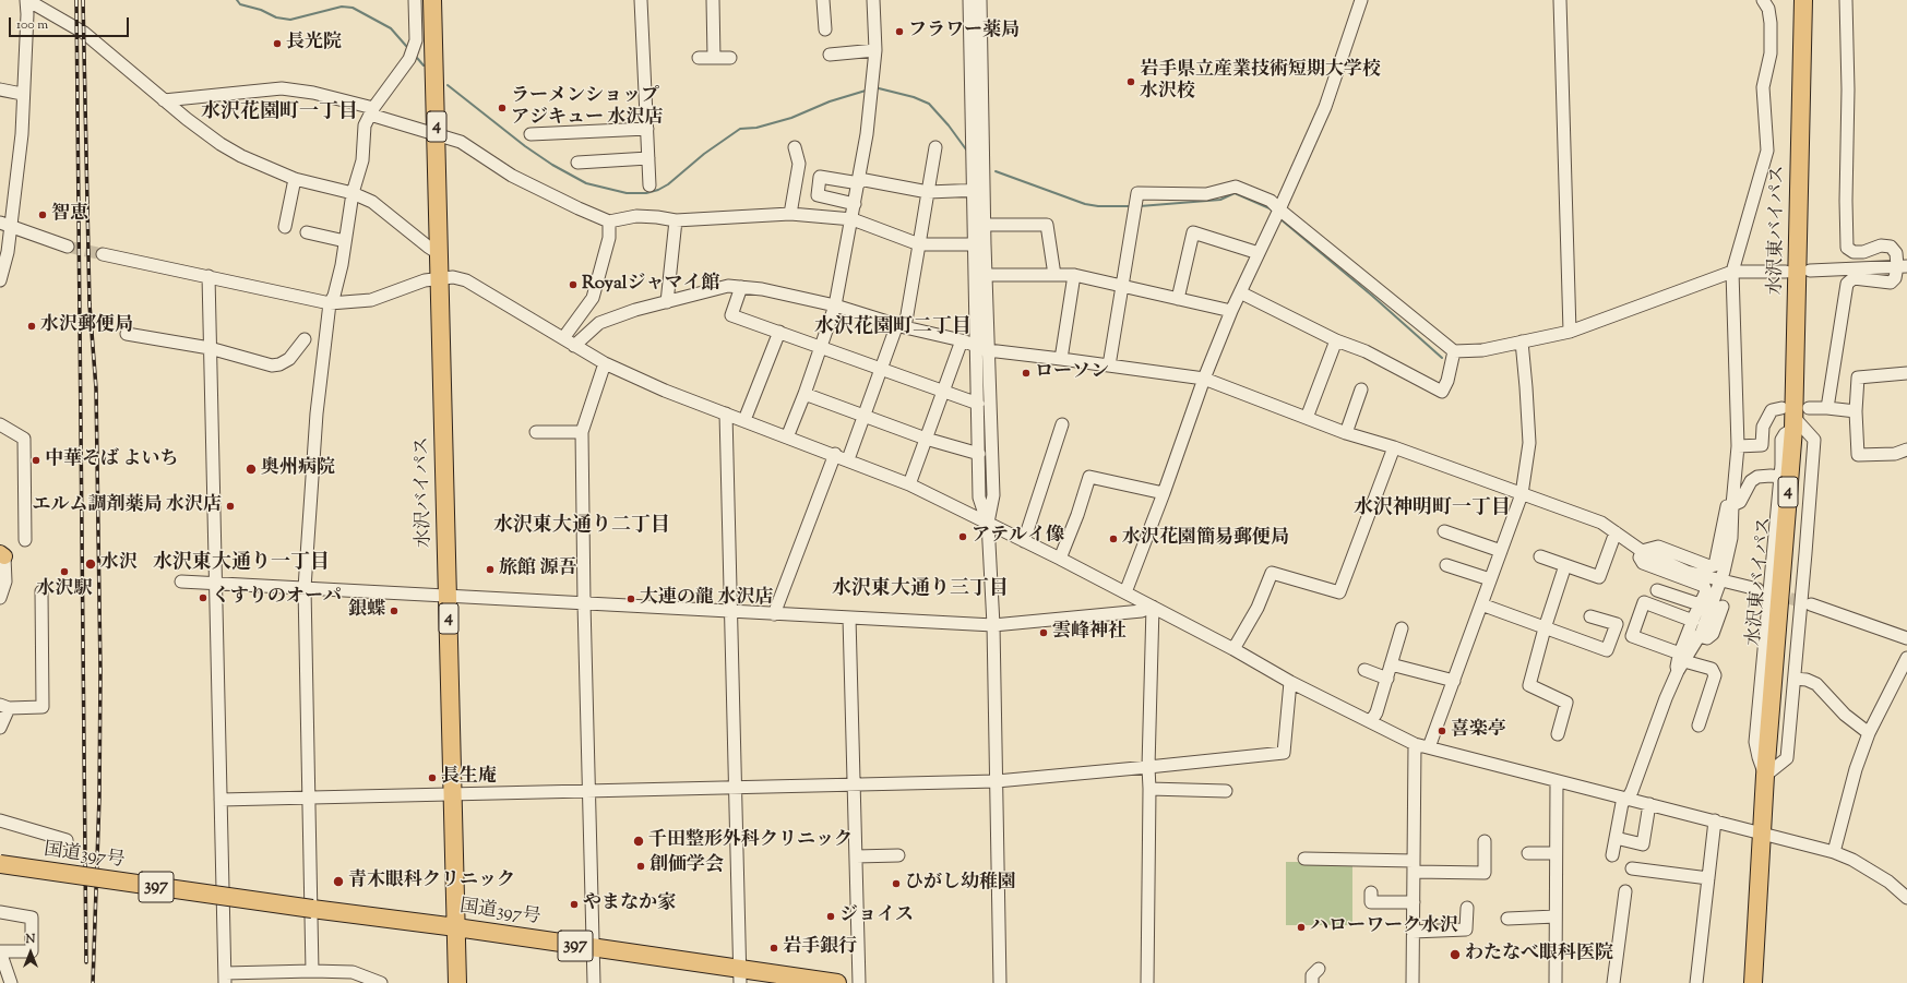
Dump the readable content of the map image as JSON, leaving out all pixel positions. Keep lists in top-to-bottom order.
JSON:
{
  "streets": {
    "highway": [
      "4",
      "水沢東バイパス",
      "水沢バイパス",
      "国道397号",
      "397"
    ]
  },
  "crossings": [
    ["水沢バイパス", "国道397号"]
  ],
  "districts": [
    "水沢花園町一丁目",
    "水沢花園町二丁目",
    "水沢神明町一丁目",
    "水沢東大通り二丁目",
    "水沢東大通り一丁目",
    "水沢東大通り三丁目"
  ],
  "places": [
    "フラワー薬局",
    "長光院",
    "岩手県立産業技術短期大学校 水沢校",
    "ラーメンショップ アジキュー 水沢店",
    "智恵",
    "Royalジャマイ館",
    "水沢郵便局",
    "ローソン",
    "中華そば よいち",
    "奥州病院",
    "エルム調剤薬局 水沢店",
    "アテルイ像",
    "水沢花園簡易郵便局",
    "水沢",
    "旅館 源吾",
    "水沢駅",
    "くすりのオーパ",
    "大連の龍 水沢店",
    "銀蝶",
    "雲峰神社",
    "喜楽亭",
    "長生庵",
    "千田整形外科クリニック",
    "創価学会",
    "青木眼科クリニック",
    "ひがし幼稚園",
    "やまなか家",
    "ジョイス",
    "ハローワーク水沢",
    "岩手銀行",
    "わたなべ眼科医院"
  ],
  "scale_bar": "100 m",
  "north": "top"
}
